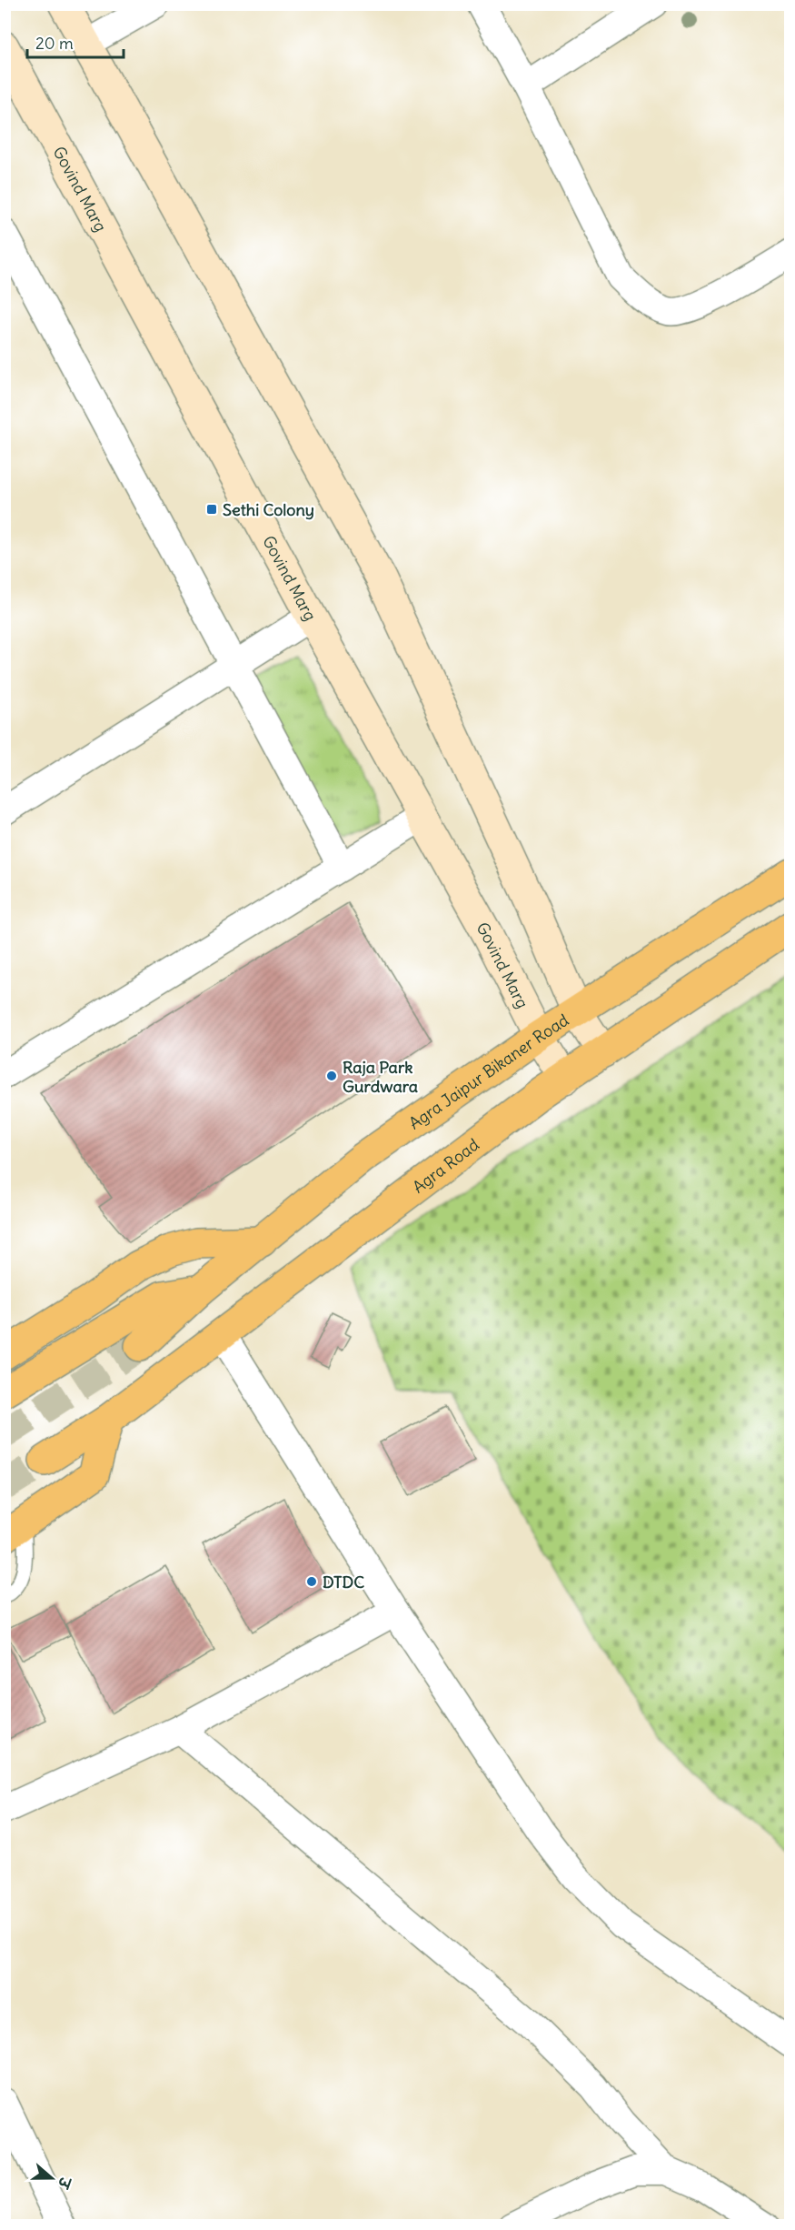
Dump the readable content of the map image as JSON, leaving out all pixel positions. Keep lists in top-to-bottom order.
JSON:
{
  "streets": {
    "highway": ["Agra Jaipur Bikaner Road", "Agra Road"],
    "street": ["Govind Marg"]
  },
  "crossings": [
    ["Govind Marg", "Agra Jaipur Bikaner Road"],
    ["Govind Marg", "Agra Road"]
  ],
  "places": {
    "transit": ["Sethi Colony"],
    "other": ["Raja Park Gurdwara", "DTDC"]
  },
  "scale_bar": "20 m",
  "north": "right"
}
